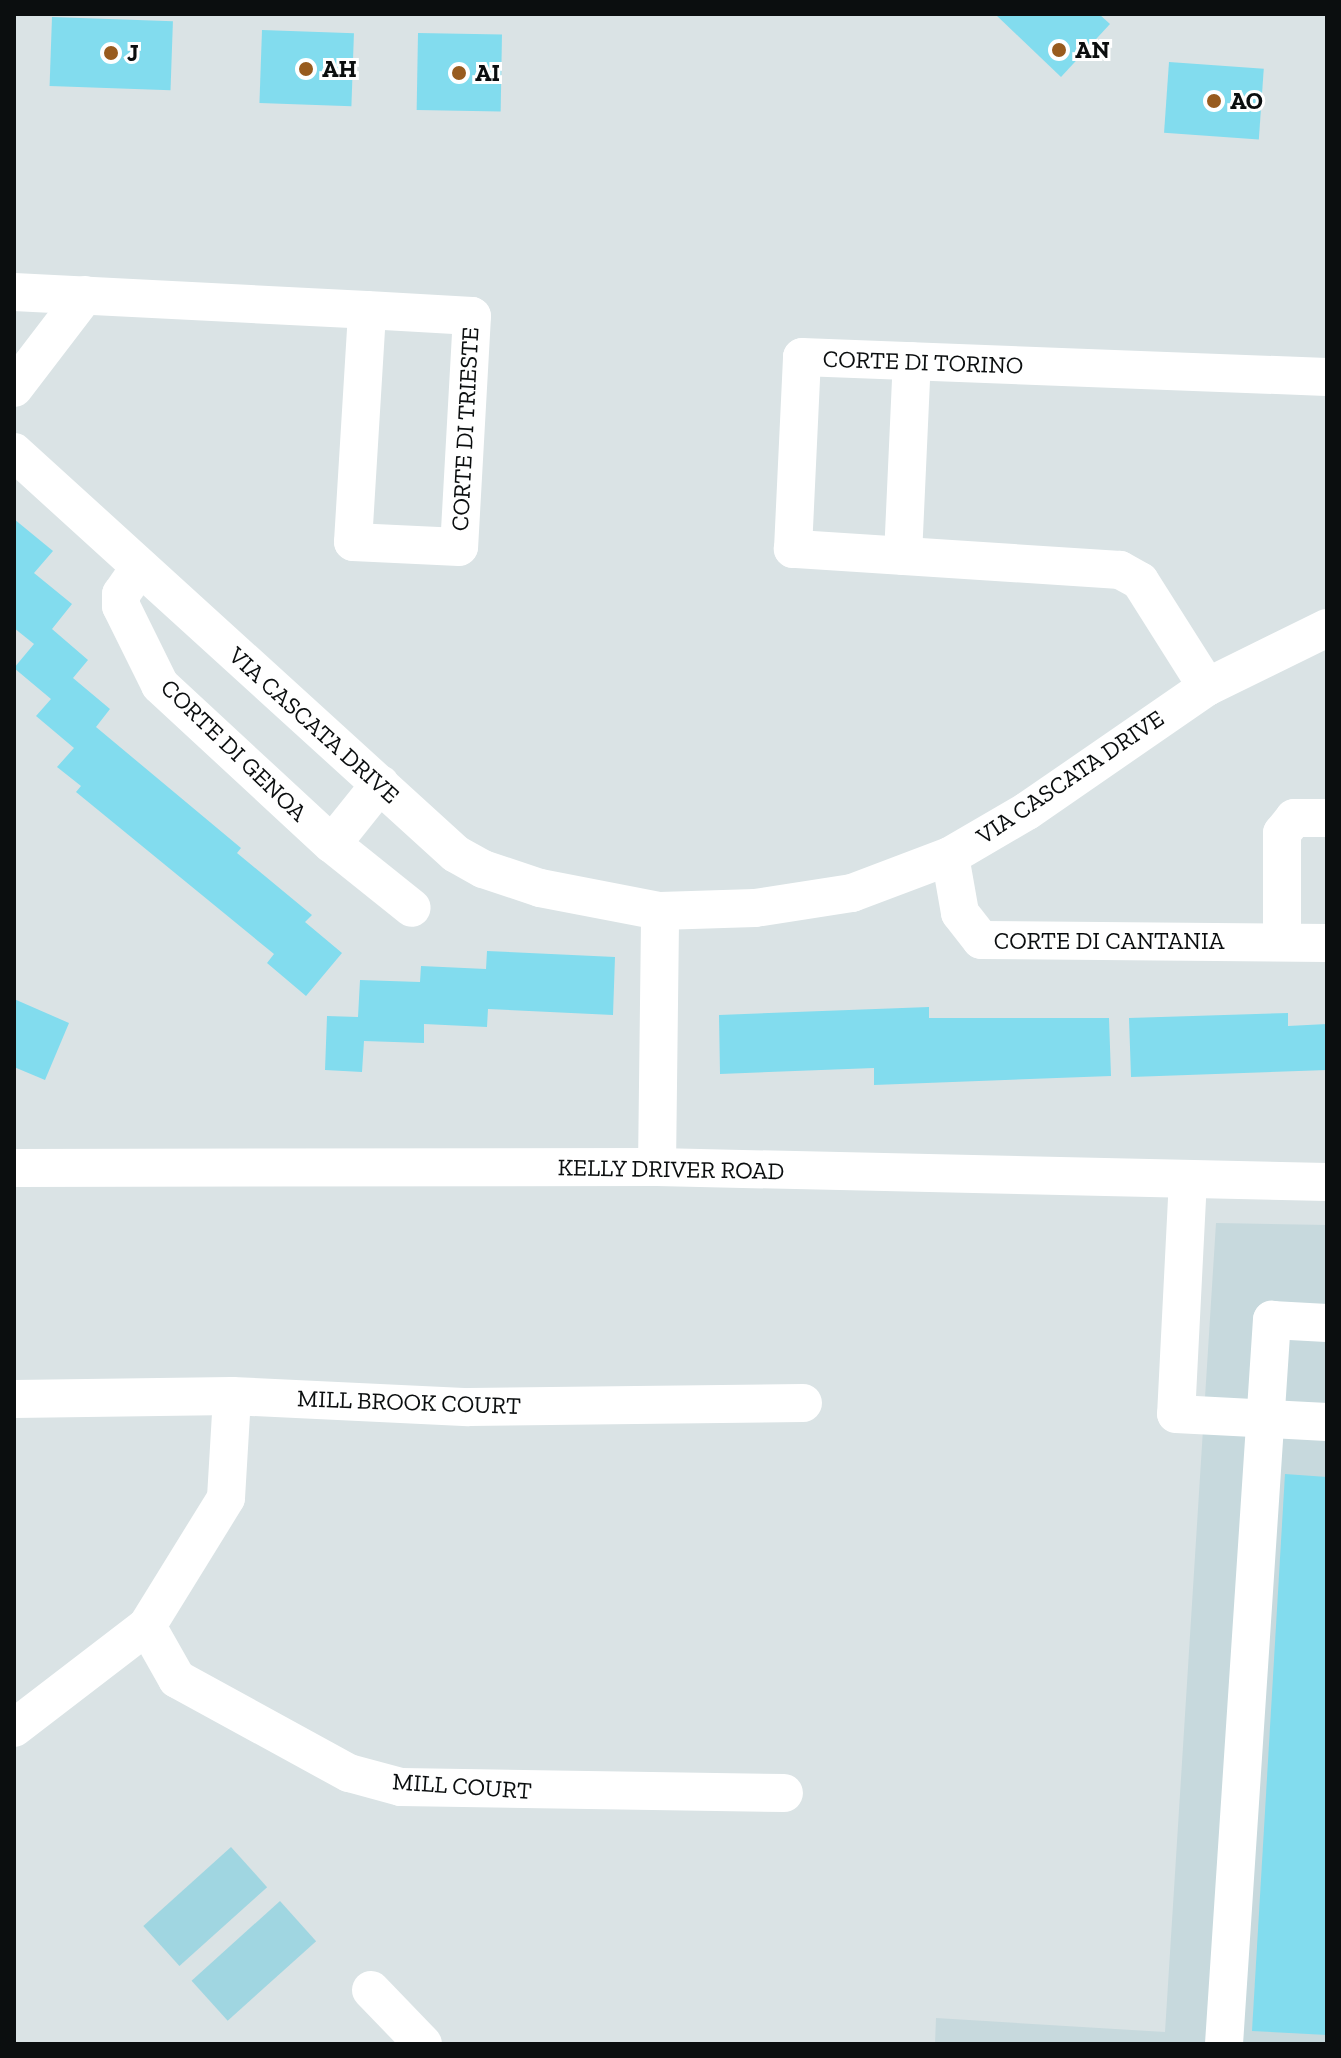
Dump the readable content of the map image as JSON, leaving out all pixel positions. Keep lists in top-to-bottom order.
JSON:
{
  "streets": {
    "street": [
      "CORTE DI TORINO",
      "CORTE DI TRIESTE",
      "VIA CASCATA DRIVE",
      "CORTE DI GENOA",
      "CORTE DI CANTANIA",
      "KELLY DRIVER ROAD",
      "MILL BROOK COURT",
      "MILL COURT"
    ]
  },
  "crossings": [
    ["CORTE DI TORINO", "VIA CASCATA DRIVE"],
    ["VIA CASCATA DRIVE", "CORTE DI GENOA"],
    ["VIA CASCATA DRIVE", "CORTE DI CANTANIA"]
  ],
  "places": [
    "AN",
    "J",
    "AH",
    "AI",
    "AO"
  ]
}
